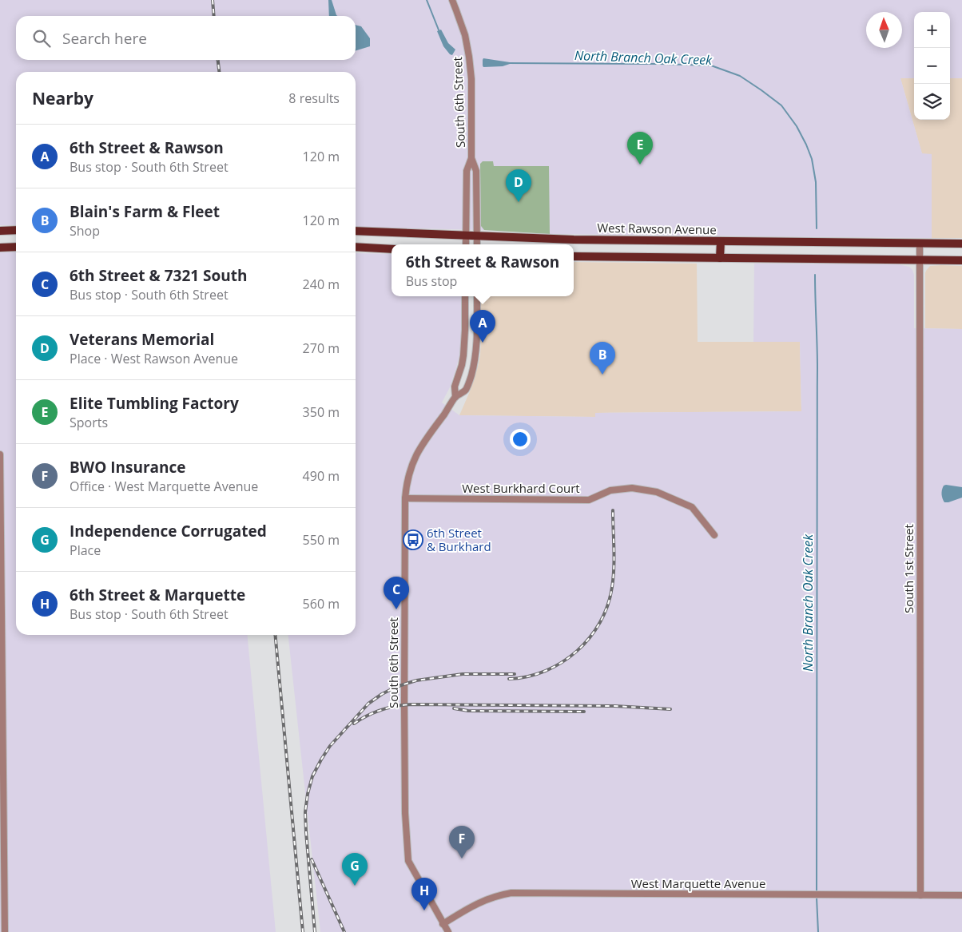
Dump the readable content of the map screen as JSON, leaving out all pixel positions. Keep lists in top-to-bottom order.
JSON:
{
  "streets": {
    "main road": ["West Rawson Avenue"],
    "street": [
      "South 6th Street",
      "West Burkhard Court",
      "South 1st Street",
      "West Marquette Avenue"
    ]
  },
  "crossings": [
    ["South 6th Street", "West Rawson Avenue"],
    ["South 6th Street", "West Burkhard Court"],
    ["South 6th Street", "West Marquette Avenue"],
    ["West Rawson Avenue", "South 1st Street"],
    ["South 1st Street", "West Marquette Avenue"]
  ],
  "water": ["North Branch Oak Creek"],
  "places": {
    "bus stop": ["6th Street & Burkhard"]
  },
  "north": "top",
  "page": {
    "map_buttons": ["+", "−"],
    "search": "Search here",
    "heading": ["Nearby", "8 results"],
    "list": [
      {
        "mark": "A",
        "name": "6th Street & Rawson",
        "note": "Bus stop · South 6th Street",
        "value": "120 m"
      },
      {
        "mark": "B",
        "name": "Blain's Farm & Fleet",
        "note": "Shop",
        "value": "120 m"
      },
      {
        "mark": "C",
        "name": "6th Street & 7321 South",
        "note": "Bus stop · South 6th Street",
        "value": "240 m"
      },
      {
        "mark": "D",
        "name": "Veterans Memorial",
        "note": "Place · West Rawson Avenue",
        "value": "270 m"
      },
      {
        "mark": "E",
        "name": "Elite Tumbling Factory",
        "note": "Sports",
        "value": "350 m"
      },
      {
        "mark": "F",
        "name": "BWO Insurance",
        "note": "Office · West Marquette Avenue",
        "value": "490 m"
      },
      {
        "mark": "G",
        "name": "Independence Corrugated",
        "note": "Place",
        "value": "550 m"
      },
      {
        "mark": "H",
        "name": "6th Street & Marquette",
        "note": "Bus stop · South 6th Street",
        "value": "560 m"
      }
    ],
    "pins": [
      "E",
      "D",
      "A",
      "B",
      "C",
      "F",
      "G",
      "H"
    ],
    "popup": ["6th Street & Rawson", "Bus stop"]
  }
}
